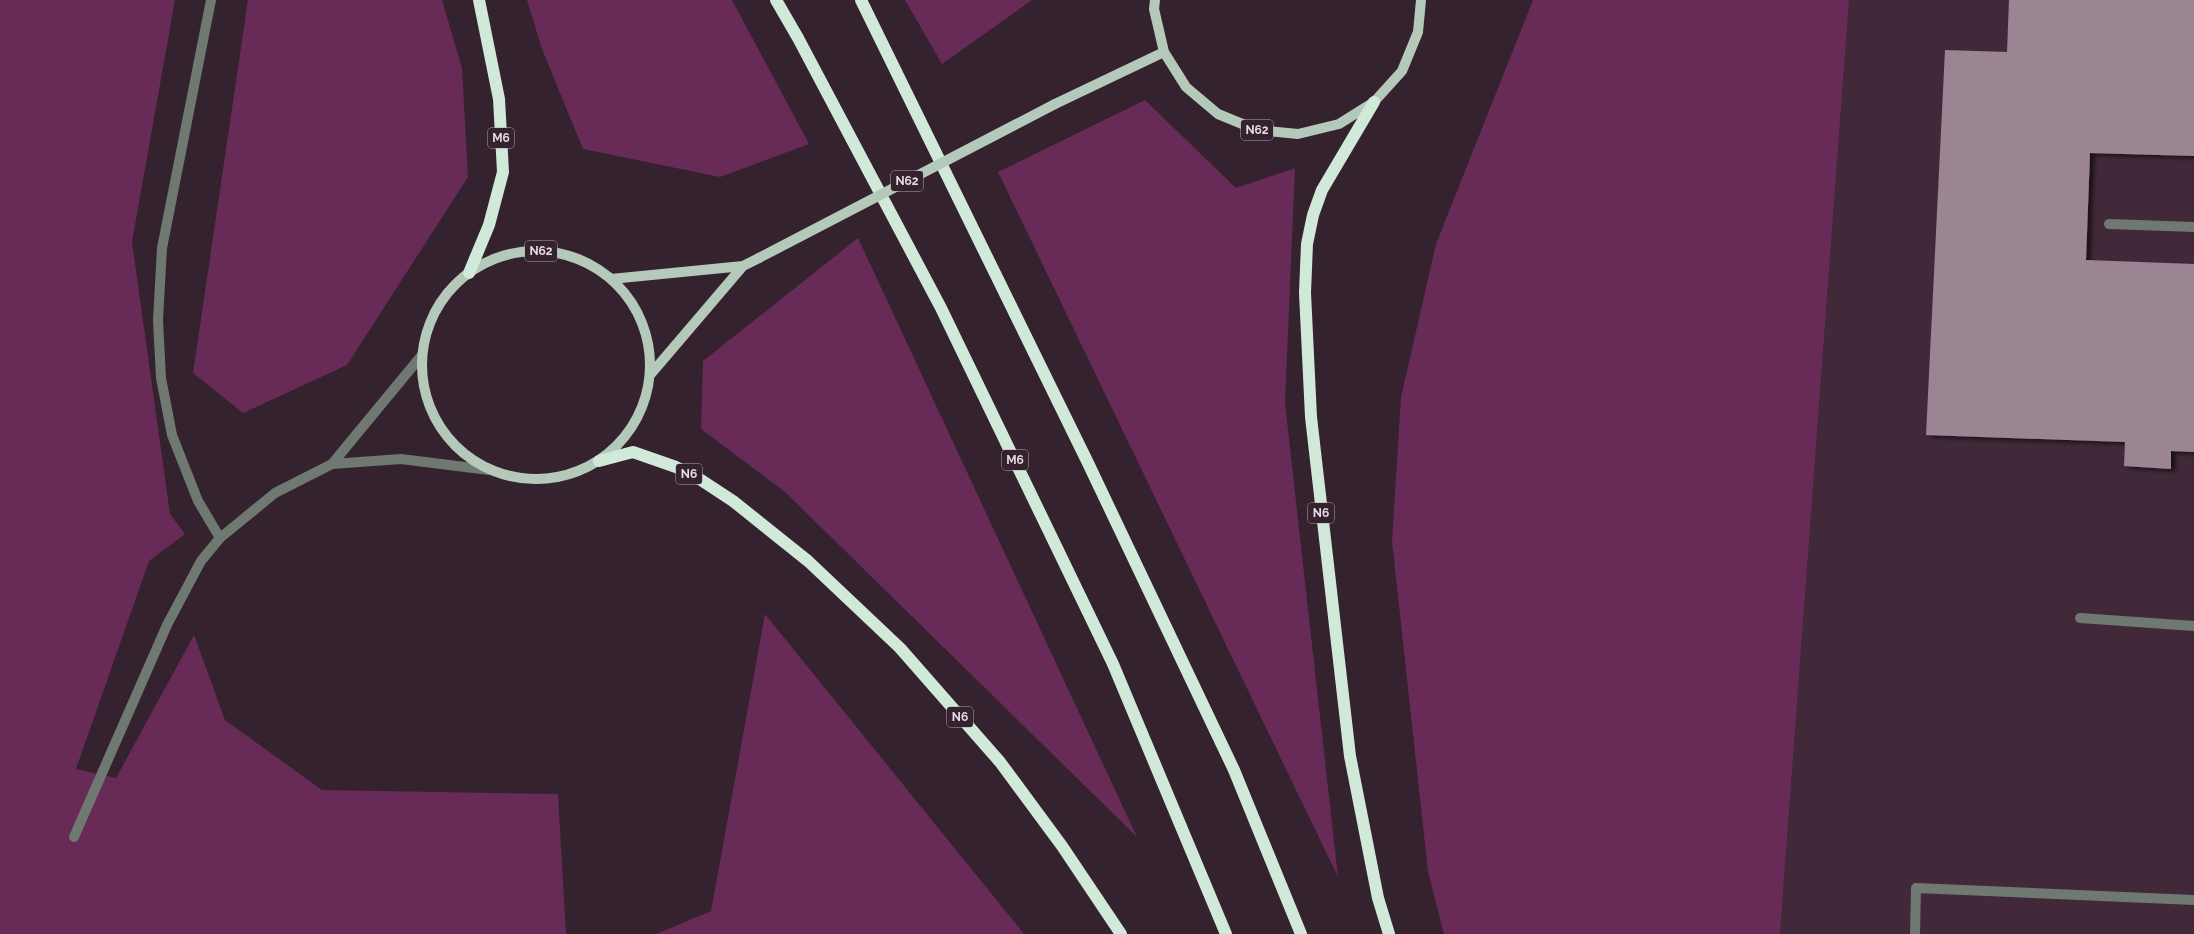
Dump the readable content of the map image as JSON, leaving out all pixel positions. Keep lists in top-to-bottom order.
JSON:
{
  "streets": {
    "highway": ["M6", "N6"],
    "main road": ["N62"]
  },
  "crossings": [
    ["N62", "M6"],
    ["N62", "N6"]
  ]
}
